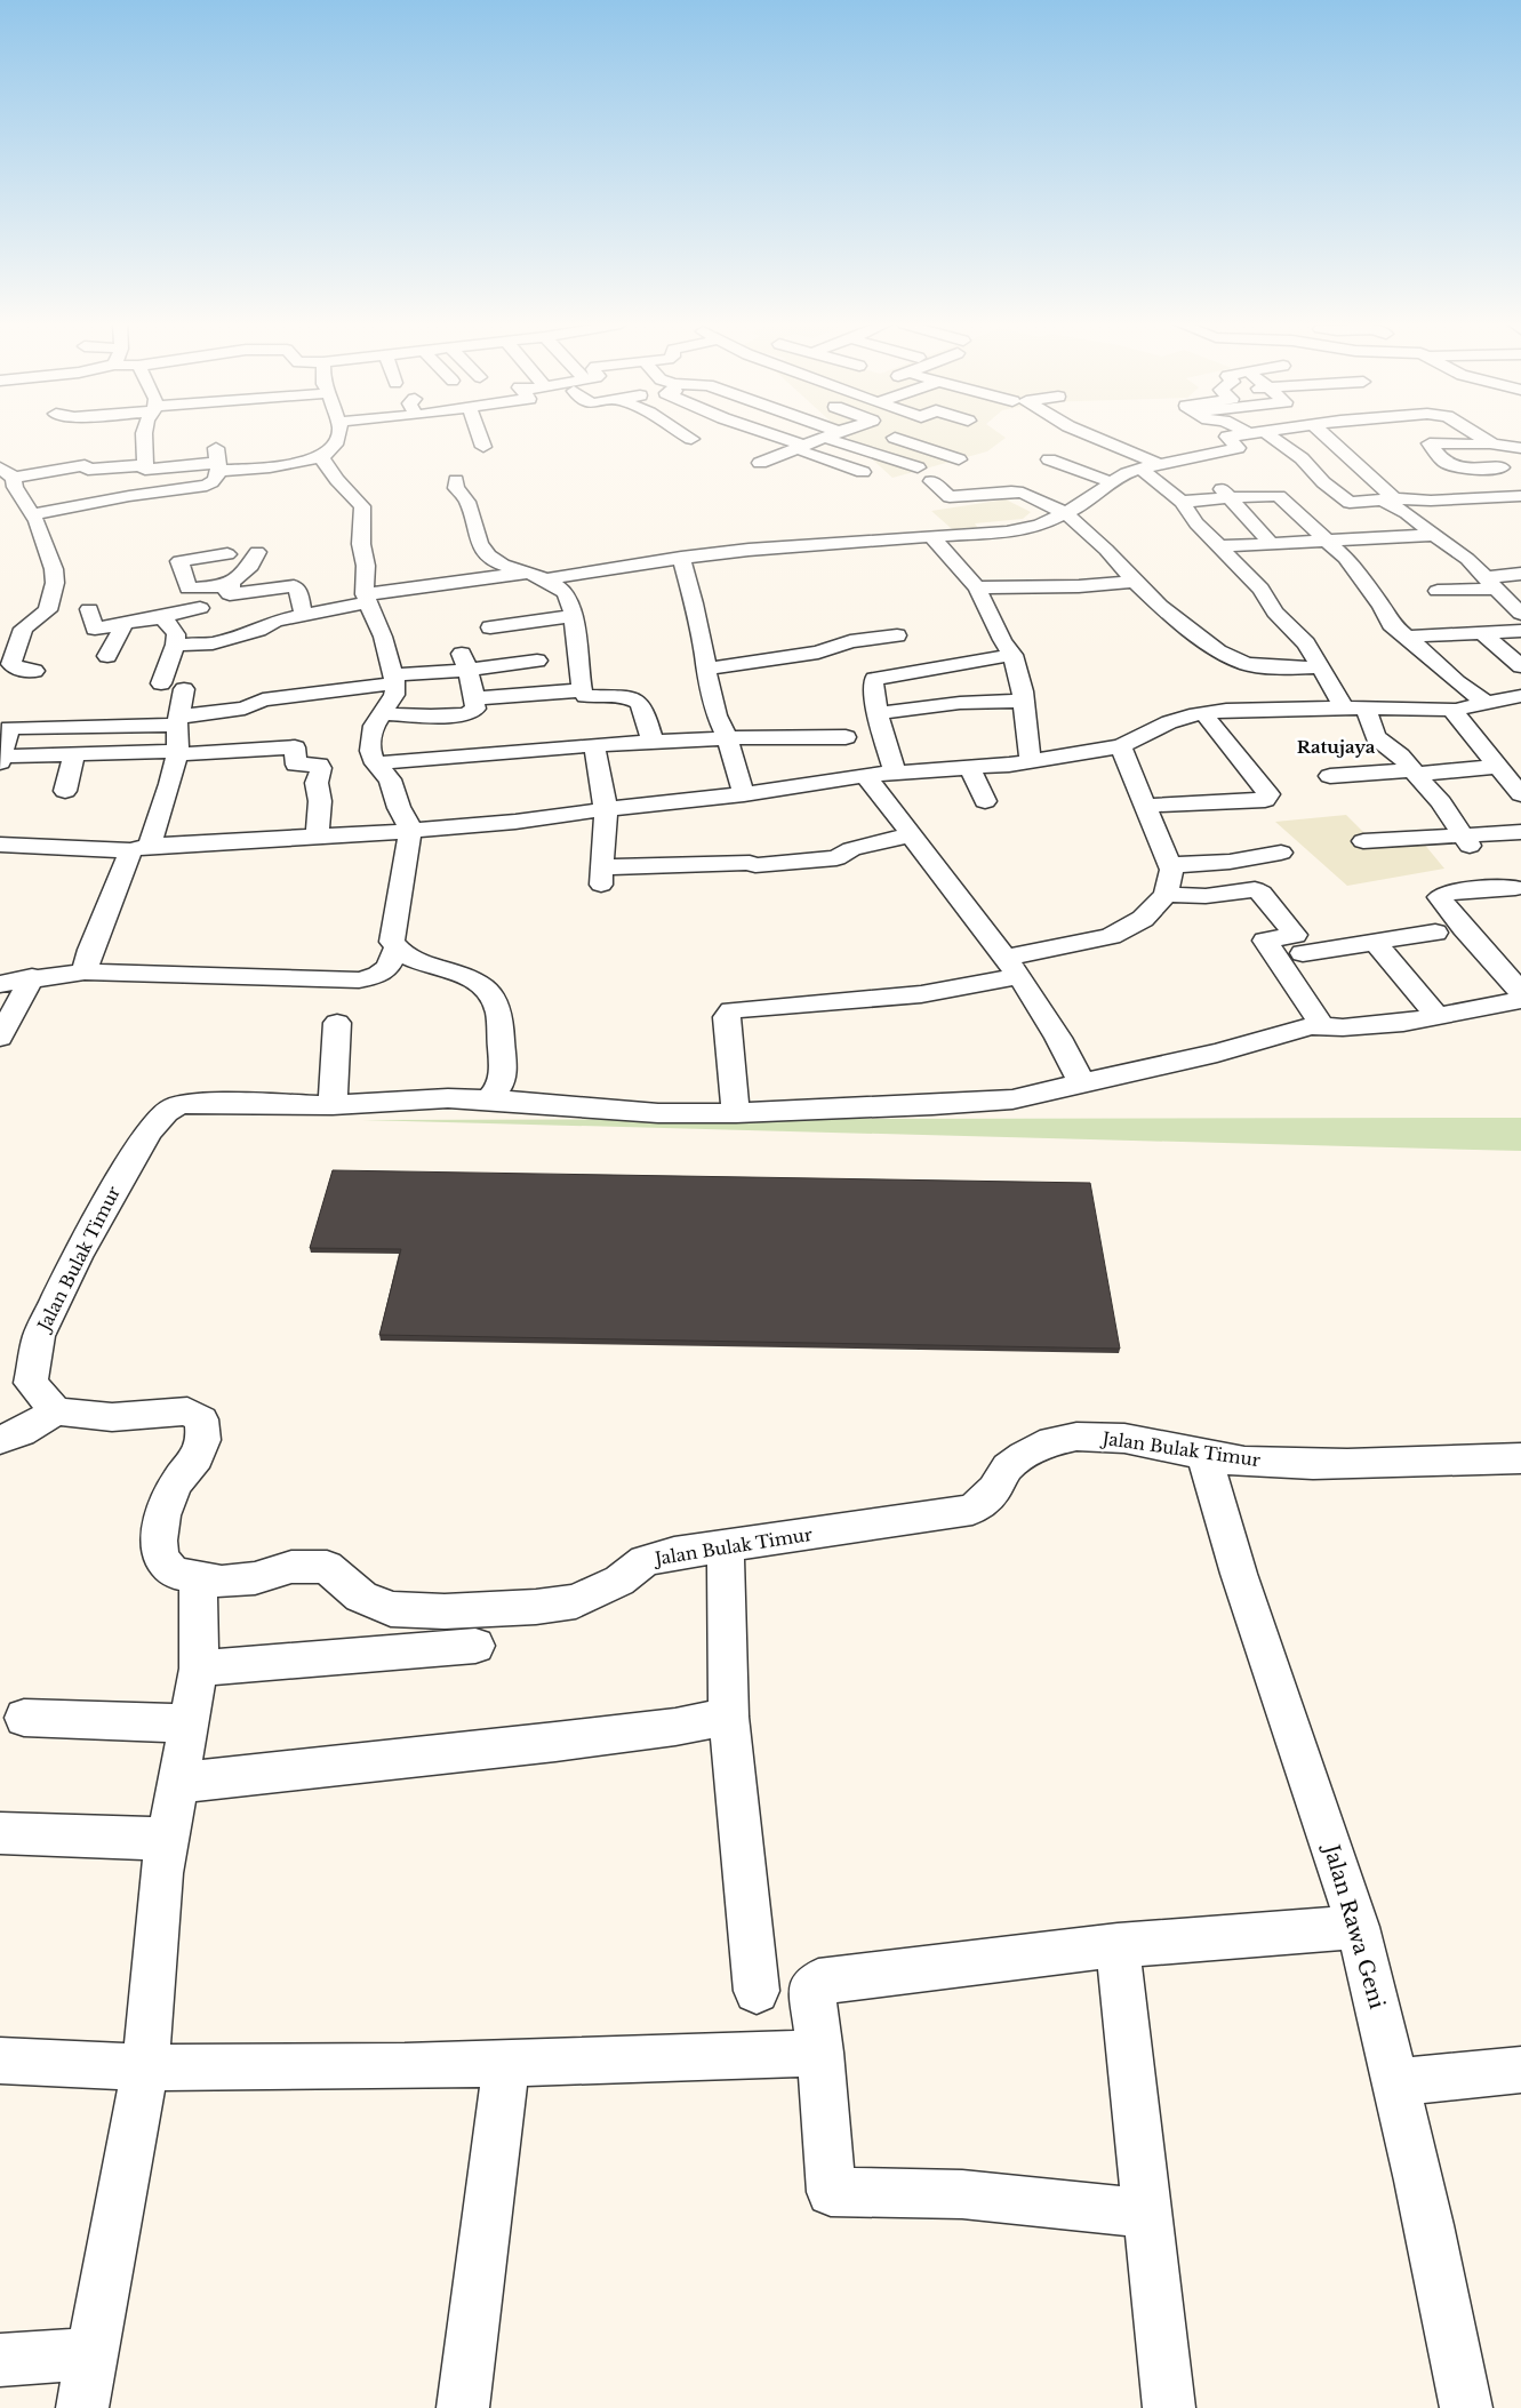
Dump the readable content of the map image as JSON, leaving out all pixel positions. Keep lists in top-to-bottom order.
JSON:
{
  "streets": {
    "street": ["Jalan Bulak Timur", "Jalan Rawa Geni"]
  },
  "crossings": [
    ["Jalan Bulak Timur", "Jalan Rawa Geni"]
  ],
  "districts": ["Ratujaya"]
}
